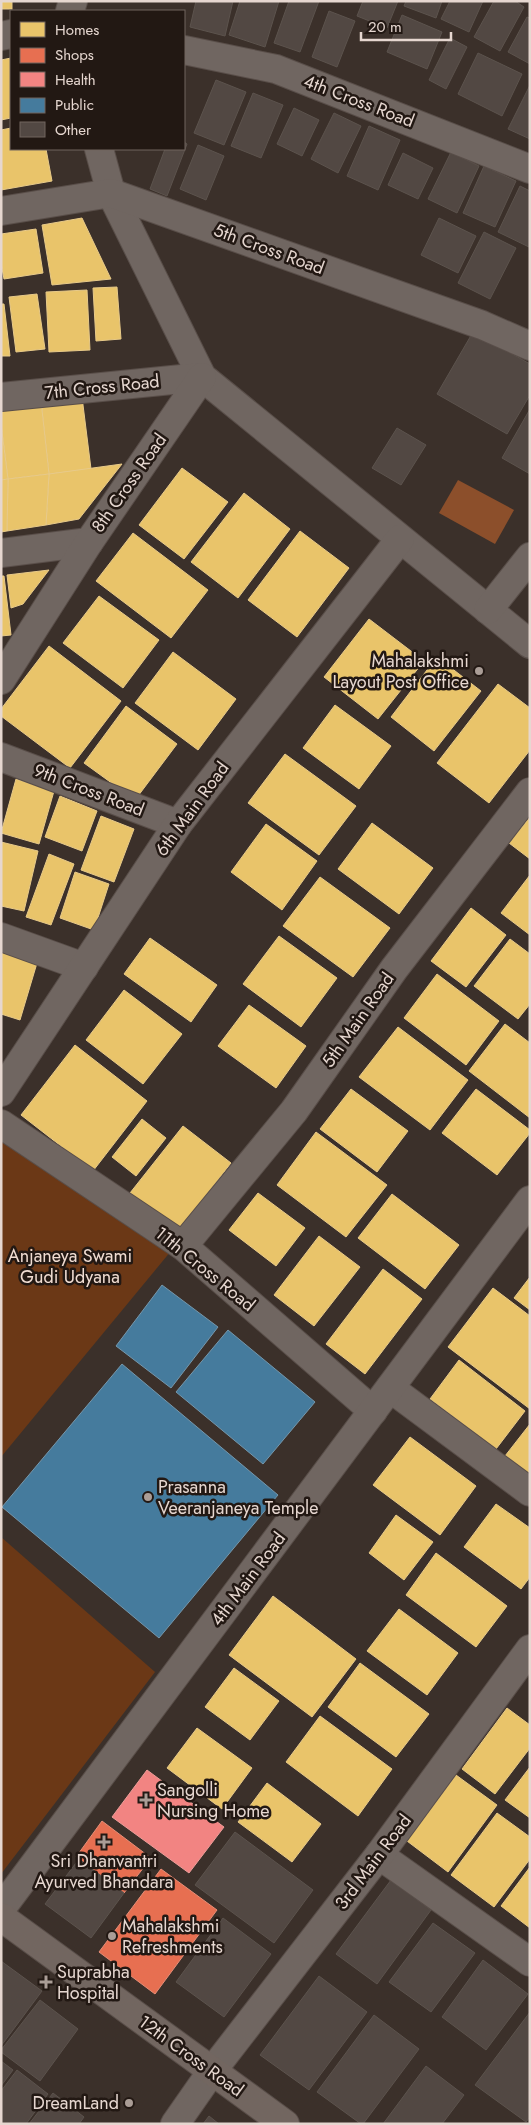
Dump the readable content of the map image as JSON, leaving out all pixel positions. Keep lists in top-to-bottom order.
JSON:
{
  "streets": {
    "main road": ["12th Cross Road"],
    "street": [
      "4th Cross Road",
      "5th Cross Road",
      "7th Cross Road",
      "8th Cross Road",
      "9th Cross Road",
      "6th Main Road",
      "5th Main Road",
      "11th Cross Road",
      "4th Main Road",
      "3rd Main Road"
    ]
  },
  "crossings": [
    ["7th Cross Road", "8th Cross Road"],
    ["9th Cross Road", "6th Main Road"],
    ["5th Main Road", "11th Cross Road"],
    ["11th Cross Road", "4th Main Road"],
    ["3rd Main Road", "12th Cross Road"]
  ],
  "parks": ["Anjaneya Swami Gudi Udyana"],
  "places": {
    "other": [
      "Mahalakshmi Layout Post Office",
      "Prasanna Veeranjaneya Temple",
      "Mahalakshmi Refreshments",
      "DreamLand"
    ],
    "health": ["Sangolli Nursing Home", "Sri Dhanvantri Ayurved Bhandara", "Suprabha Hospital"]
  },
  "legend": [
    "Homes",
    "Shops",
    "Health",
    "Public",
    "Other"
  ],
  "scale_bar": "20 m"
}
